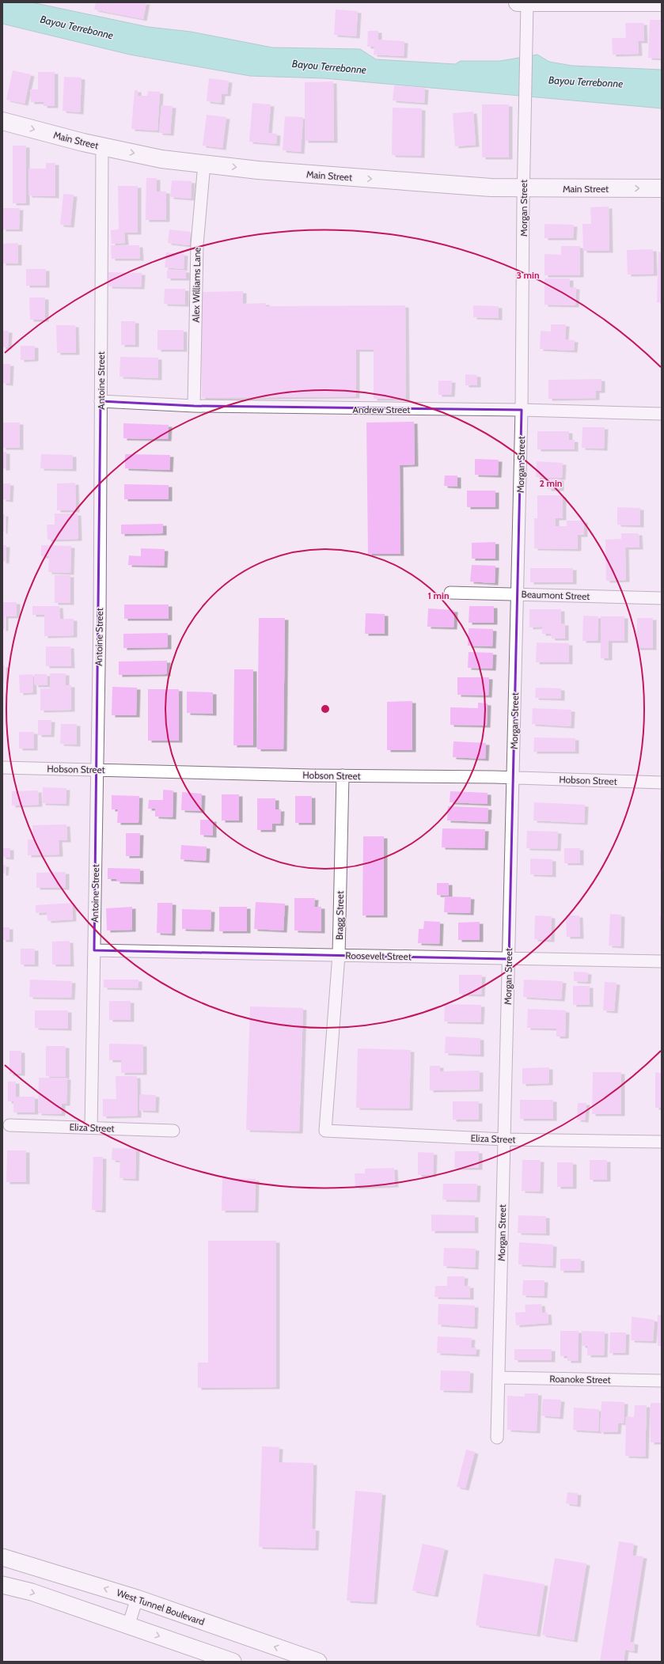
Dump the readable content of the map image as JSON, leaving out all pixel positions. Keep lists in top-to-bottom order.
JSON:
{
  "streets": {
    "main road": ["Main Street", "West Tunnel Boulevard"],
    "street": [
      "Morgan Street",
      "Alex Williams Lane",
      "Antoine Street",
      "Andrew Street",
      "Beaumont Street",
      "Hobson Street",
      "Bragg Street",
      "Roosevelt Street",
      "Eliza Street",
      "Roanoke Street"
    ]
  },
  "crossings": [
    ["Main Street", "Morgan Street"],
    ["Main Street", "Alex Williams Lane"],
    ["Main Street", "Antoine Street"],
    ["Morgan Street", "Andrew Street"],
    ["Morgan Street", "Beaumont Street"],
    ["Morgan Street", "Hobson Street"],
    ["Morgan Street", "Roosevelt Street"],
    ["Morgan Street", "Eliza Street"],
    ["Morgan Street", "Roanoke Street"],
    ["Alex Williams Lane", "Andrew Street"],
    ["Antoine Street", "Andrew Street"],
    ["Antoine Street", "Hobson Street"],
    ["Antoine Street", "Roosevelt Street"],
    ["Antoine Street", "Eliza Street"],
    ["Hobson Street", "Bragg Street"],
    ["Bragg Street", "Roosevelt Street"],
    ["Bragg Street", "Eliza Street"]
  ],
  "one_way": ["Main Street"],
  "water": ["Bayou Terrebonne"],
  "rings": ["3 min", "2 min", "1 min"]
}
